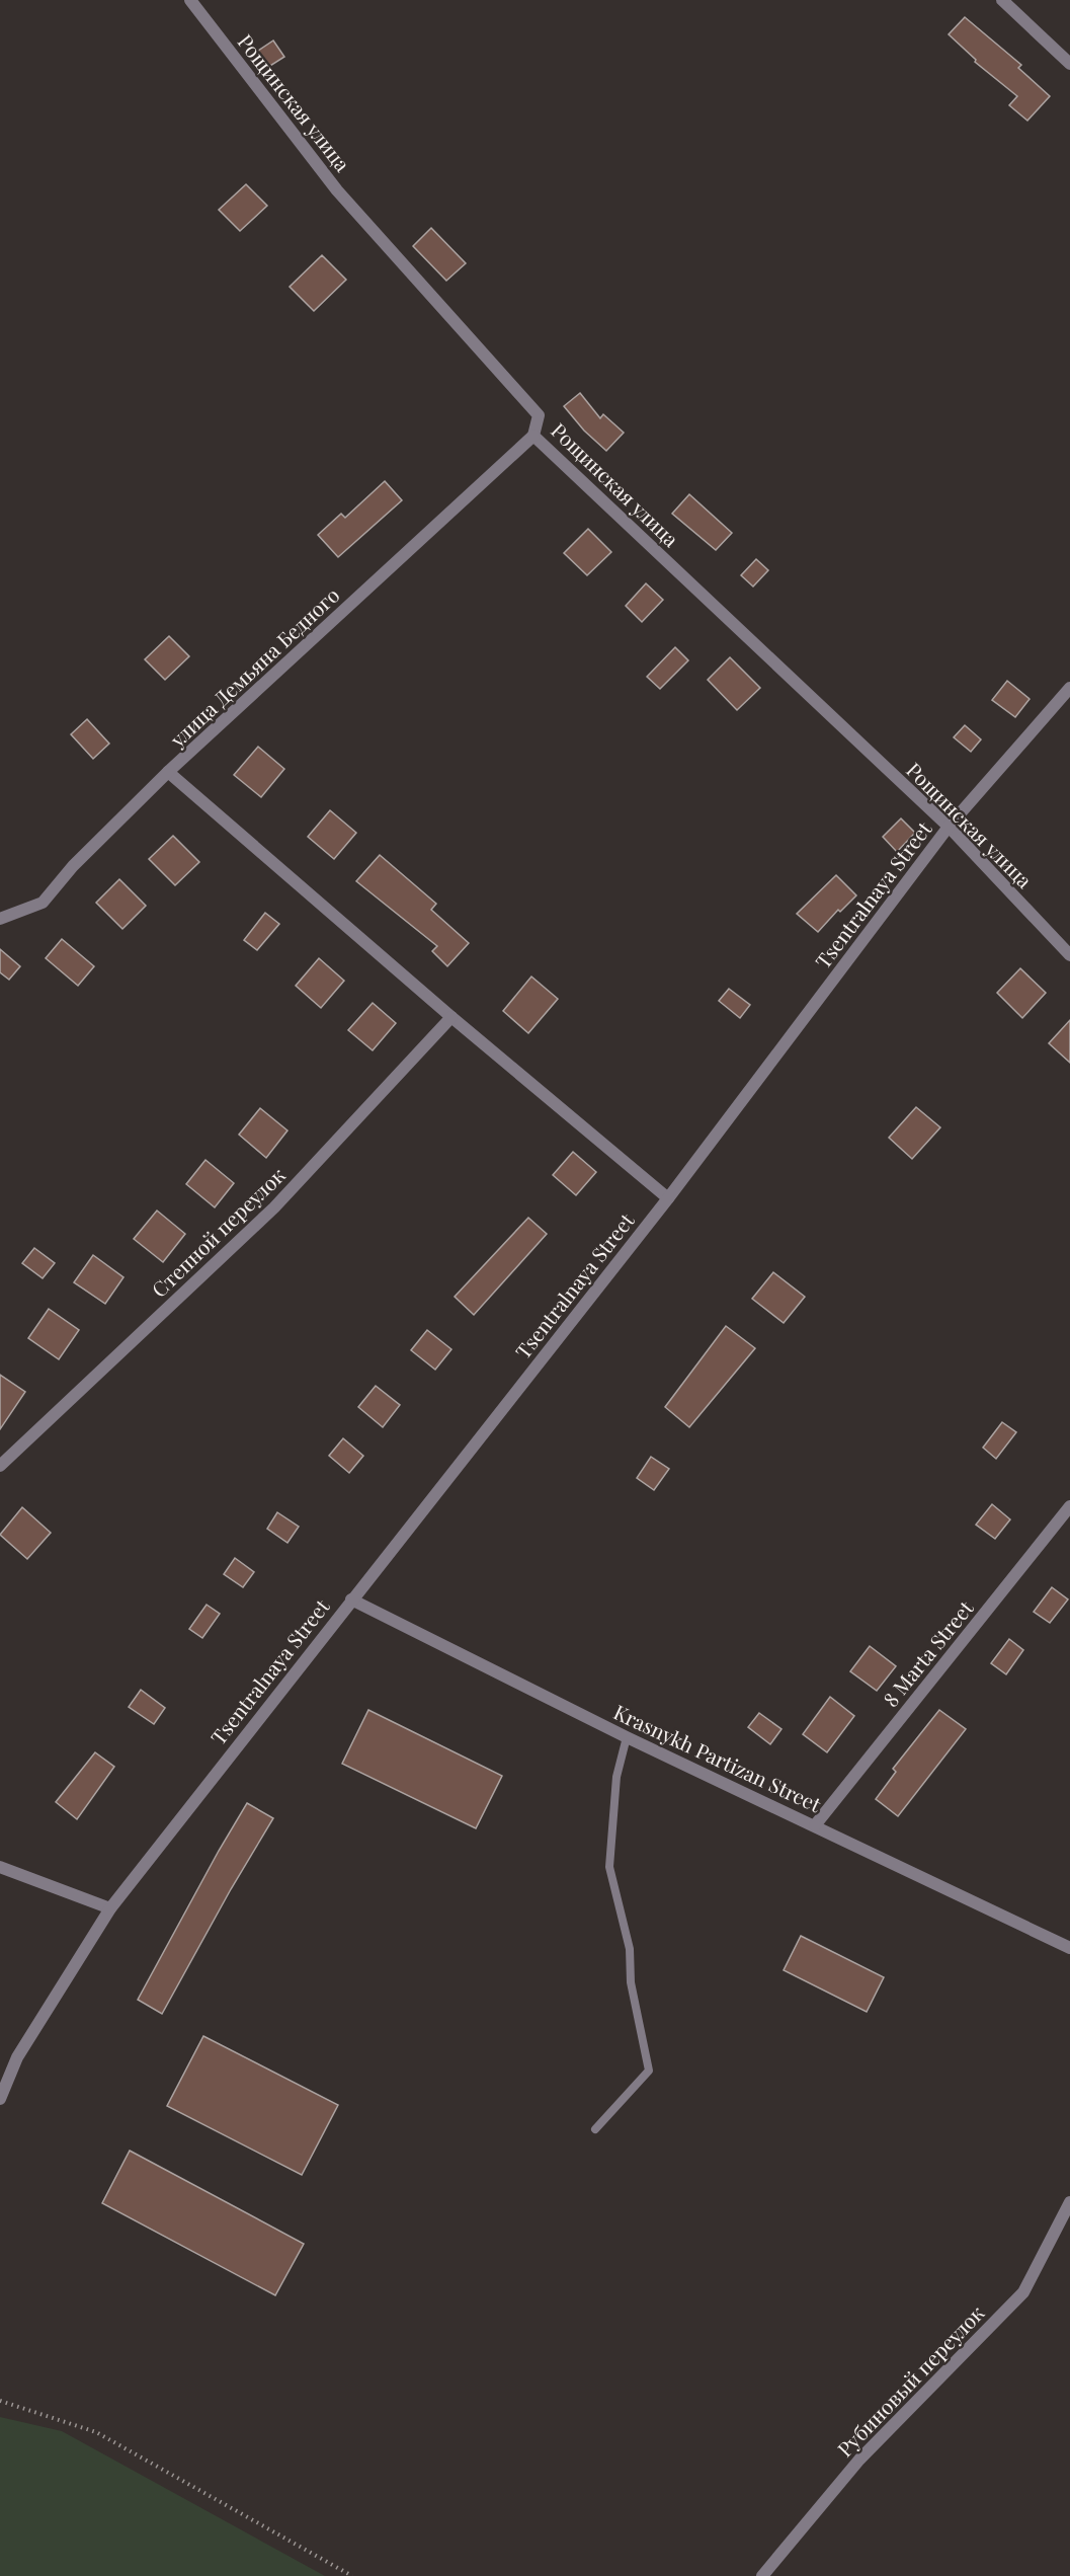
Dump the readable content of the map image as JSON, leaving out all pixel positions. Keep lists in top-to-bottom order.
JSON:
{
  "streets": {
    "street": [
      "Рощинская улица",
      "улица Демьяна Бедного",
      "Tsentralnaya Street",
      "Степной переулок",
      "8 Marta Street",
      "Krasnykh Partizan Street",
      "Рубиновый переулок"
    ]
  },
  "crossings": [
    ["Рощинская улица", "улица Демьяна Бедного"],
    ["Рощинская улица", "Tsentralnaya Street"],
    ["Tsentralnaya Street", "Krasnykh Partizan Street"],
    ["8 Marta Street", "Krasnykh Partizan Street"]
  ]
}
